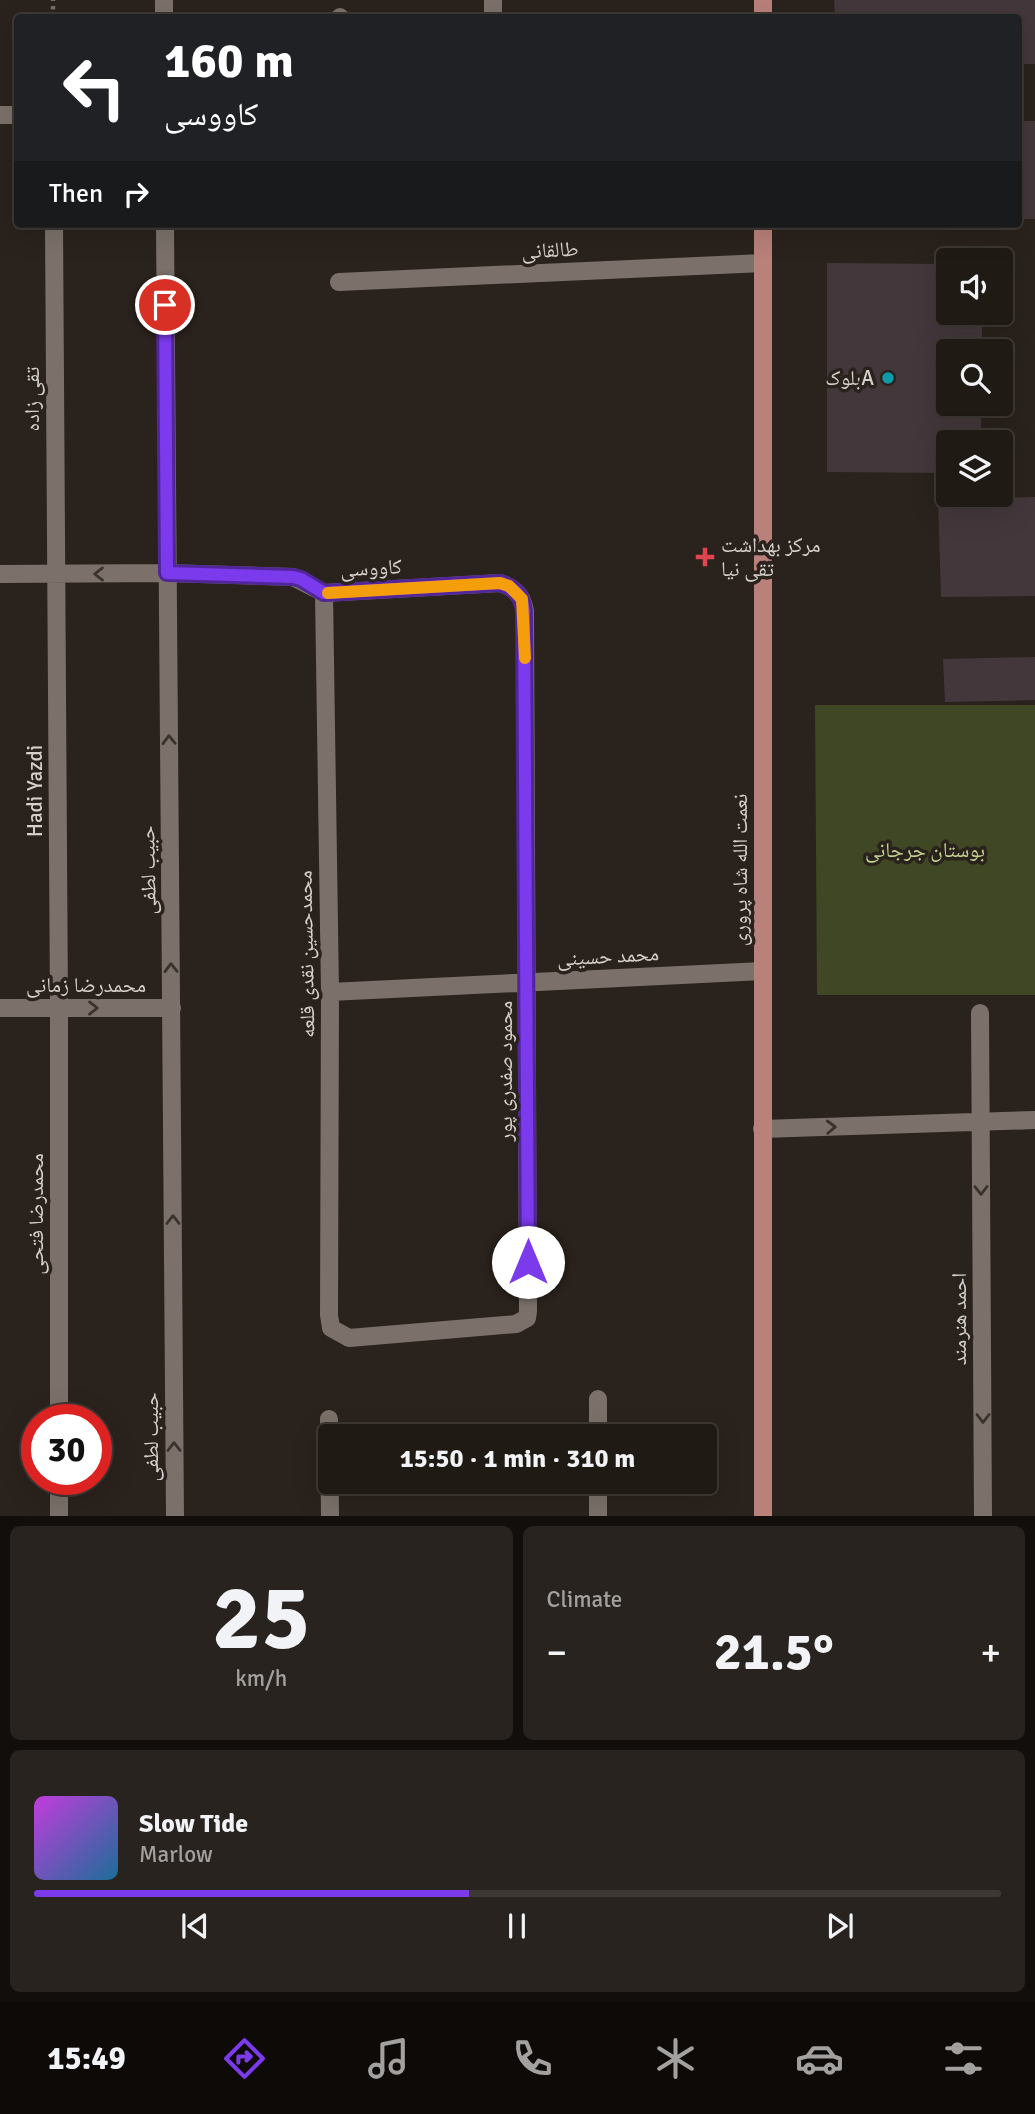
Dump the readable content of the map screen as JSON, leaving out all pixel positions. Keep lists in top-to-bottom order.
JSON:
{
  "streets": {
    "main road": ["نعمت الله شاه پروری"],
    "street": [
      "طالقانی",
      "تقی زاده",
      "کاووسی",
      "Hadi Yazdi",
      "حبیب لطفی",
      "محمدحسین نقدی قلعه",
      "محمد حسینی",
      "محمدرضا زمانی",
      "محمود صفدری پور",
      "محمدرضا فتحی",
      "احمد هنرمند"
    ]
  },
  "crossings": [
    ["طالقانی", "نعمت الله شاه پروری"],
    ["تقی زاده", "کاووسی"],
    ["تقی زاده", "Hadi Yazdi"],
    ["کاووسی", "Hadi Yazdi"],
    ["کاووسی", "حبیب لطفی"],
    ["کاووسی", "محمدحسین نقدی قلعه"],
    ["کاووسی", "محمود صفدری پور"],
    ["Hadi Yazdi", "محمدرضا زمانی"],
    ["Hadi Yazdi", "محمدرضا فتحی"],
    ["حبیب لطفی", "محمدرضا زمانی"],
    ["نعمت الله شاه پروری", "محمد حسینی"],
    ["محمدحسین نقدی قلعه", "محمد حسینی"],
    ["محمدحسین نقدی قلعه", "محمود صفدری پور"],
    ["محمد حسینی", "محمود صفدری پور"],
    ["محمدرضا زمانی", "محمدرضا فتحی"]
  ],
  "one_way": ["حبیب لطفی", "محمدرضا زمانی", "احمد هنرمند"],
  "parks": ["بوستان جرجانی"],
  "places": {
    "other": ["بلوکA"],
    "health": ["مرکز بهداشت تقی نیا"]
  },
  "page": {
    "turn": ["160 m", "کاووسی"],
    "then": "Then",
    "limit": "30",
    "trip": "15:50 · 1 min · 310 m",
    "tile": [
      ["25", "km/h"],
      "Climate"
    ],
    "heat": ["−", "21.5°", "+"],
    "song": ["Slow Tide", "Marlow"],
    "tabs": "15:49"
  }
}
